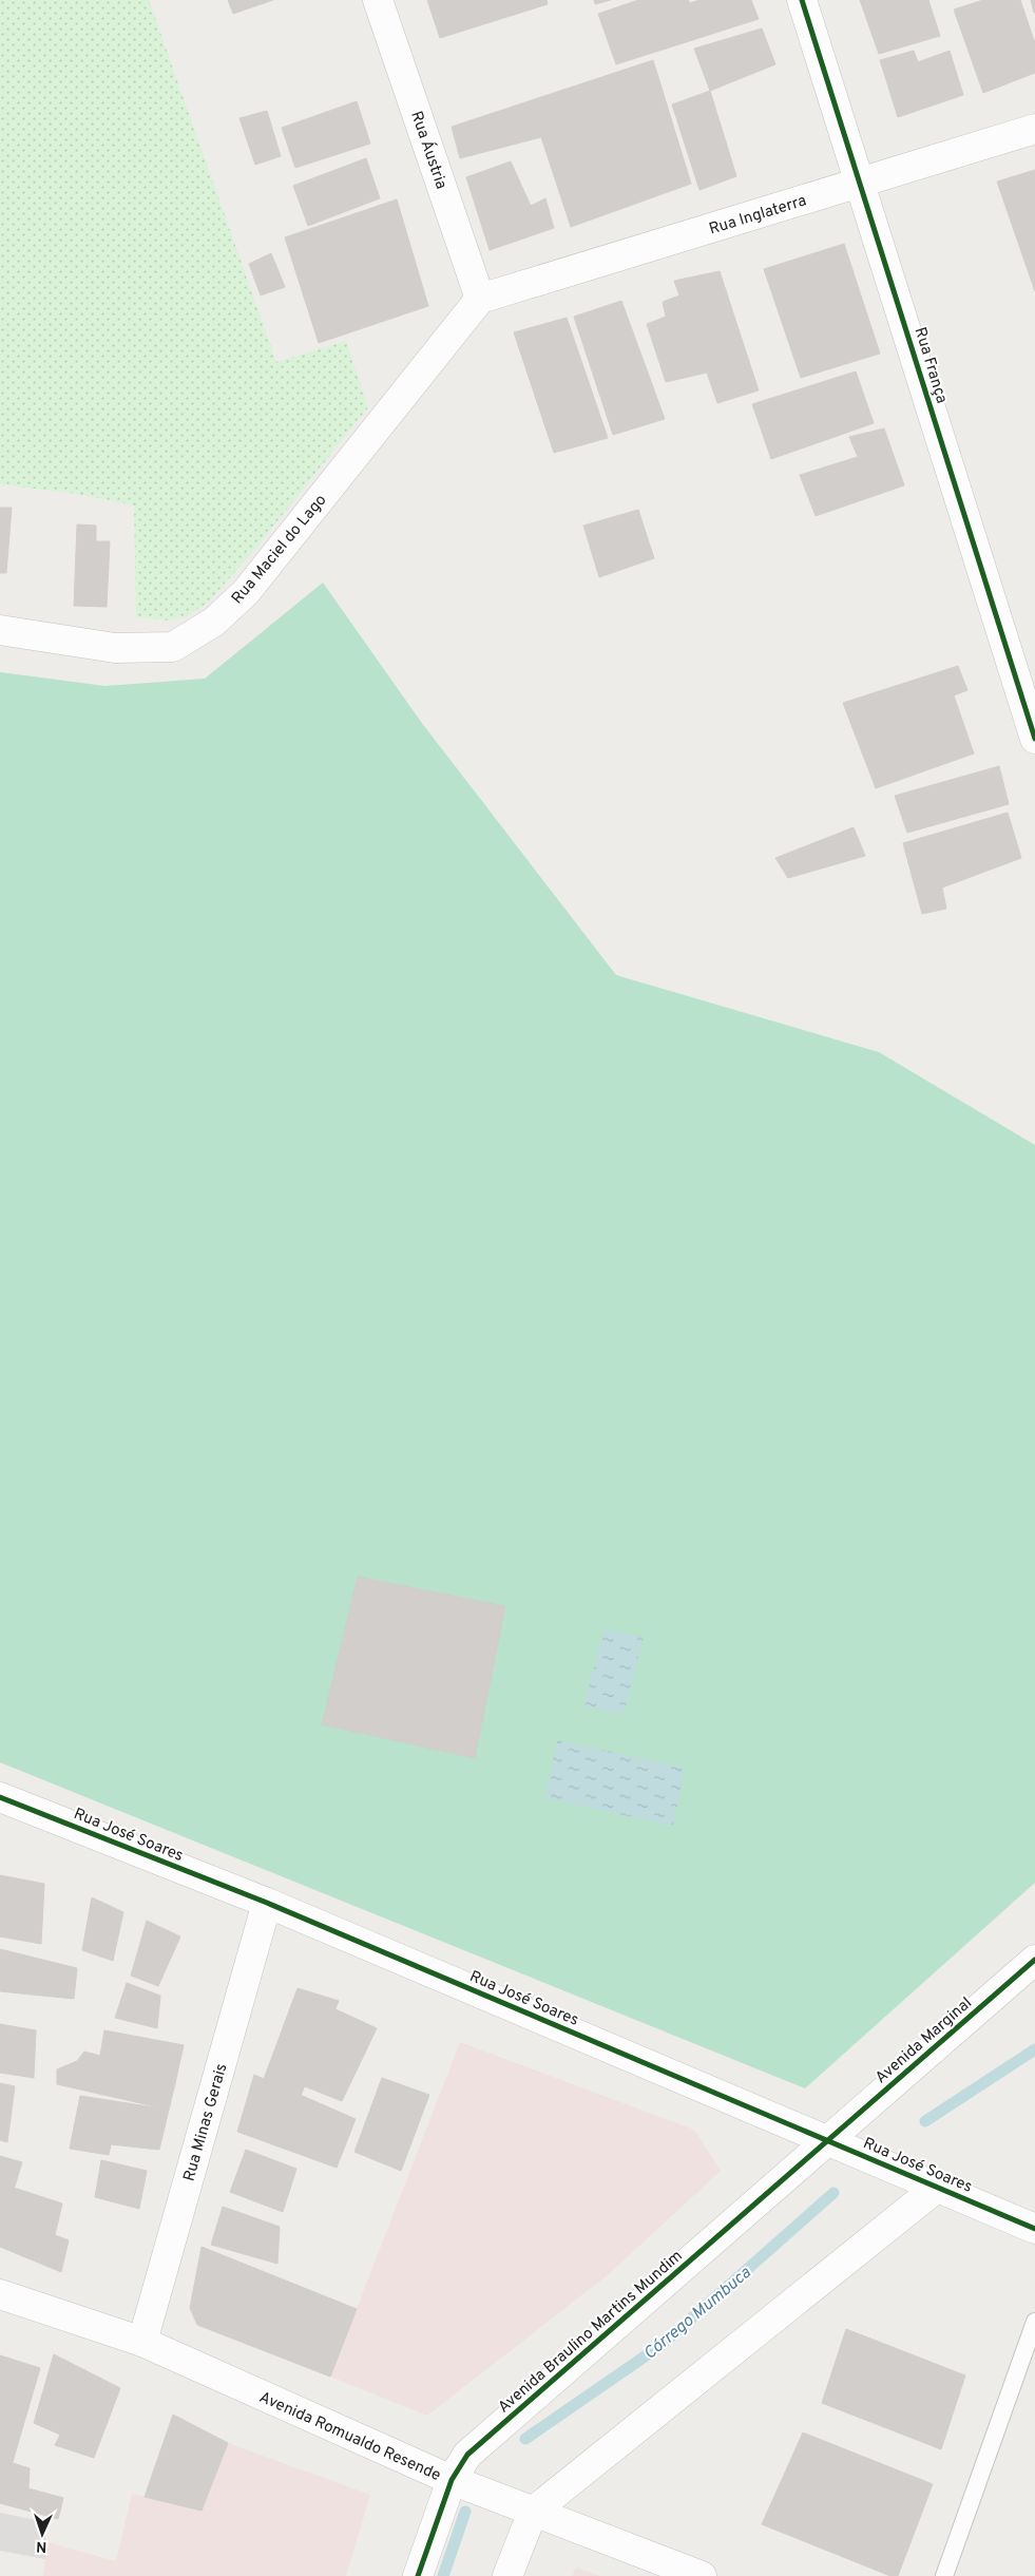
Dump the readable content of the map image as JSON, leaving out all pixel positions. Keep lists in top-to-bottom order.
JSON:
{
  "streets": {
    "street": [
      "Rua Áustria",
      "Rua Inglaterra",
      "Rua França",
      "Rua Maciel do Lago",
      "Rua José Soares",
      "Avenida Marginal",
      "Rua Minas Gerais",
      "Avenida Braulino Martins Mundim",
      "Avenida Romualdo Resende"
    ]
  },
  "crossings": [
    ["Rua Áustria", "Rua Inglaterra"],
    ["Rua Áustria", "Rua Maciel do Lago"],
    ["Rua Inglaterra", "Rua França"],
    ["Rua Inglaterra", "Rua Maciel do Lago"],
    ["Rua José Soares", "Avenida Marginal"],
    ["Rua José Soares", "Rua Minas Gerais"],
    ["Rua José Soares", "Avenida Braulino Martins Mundim"],
    ["Avenida Marginal", "Avenida Braulino Martins Mundim"],
    ["Rua Minas Gerais", "Avenida Romualdo Resende"],
    ["Avenida Braulino Martins Mundim", "Avenida Romualdo Resende"]
  ],
  "water": ["Córrego Mumbuca"],
  "north": "bottom"
}
